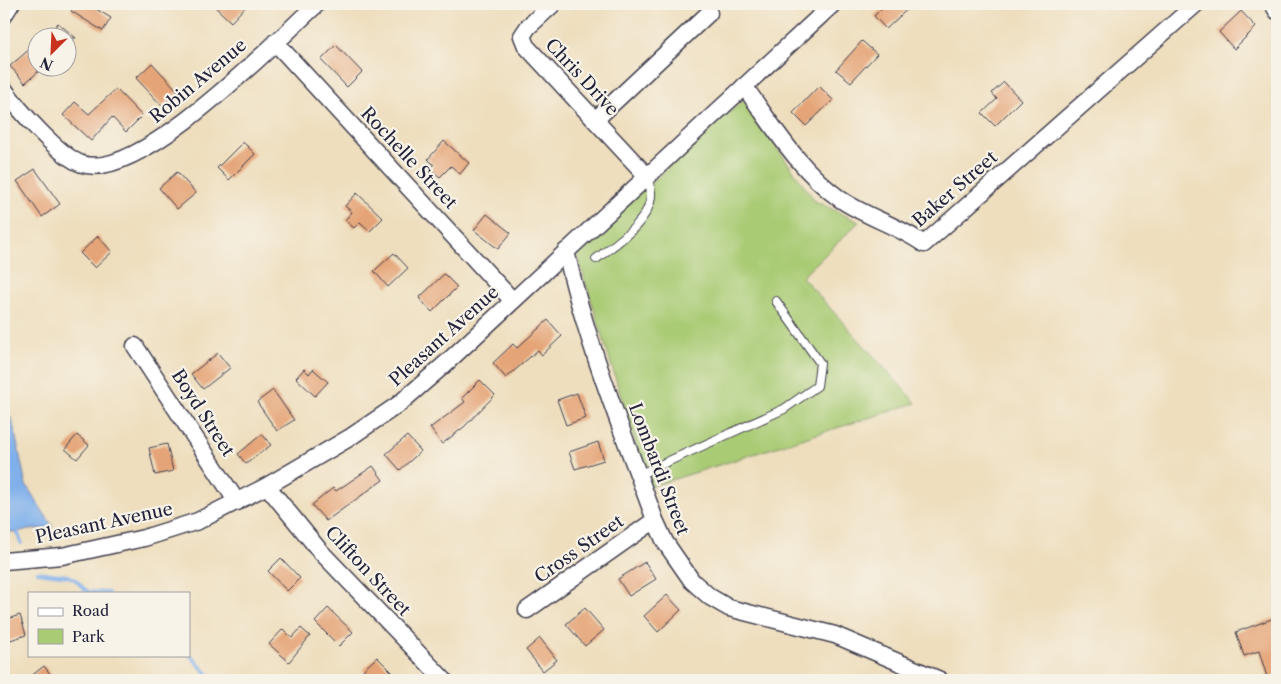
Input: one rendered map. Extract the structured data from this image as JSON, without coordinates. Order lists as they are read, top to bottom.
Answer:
{
  "streets": {
    "street": [
      "Chris Drive",
      "Robin Avenue",
      "Rochelle Street",
      "Baker Street",
      "Pleasant Avenue",
      "Boyd Street",
      "Lombardi Street",
      "Cross Street",
      "Clifton Street"
    ]
  },
  "crossings": [
    ["Chris Drive", "Pleasant Avenue"],
    ["Robin Avenue", "Rochelle Street"],
    ["Rochelle Street", "Pleasant Avenue"],
    ["Baker Street", "Pleasant Avenue"],
    ["Pleasant Avenue", "Boyd Street"],
    ["Pleasant Avenue", "Lombardi Street"],
    ["Pleasant Avenue", "Clifton Street"],
    ["Lombardi Street", "Cross Street"]
  ],
  "legend": ["Road", "Park"],
  "north": "bottom left"
}
